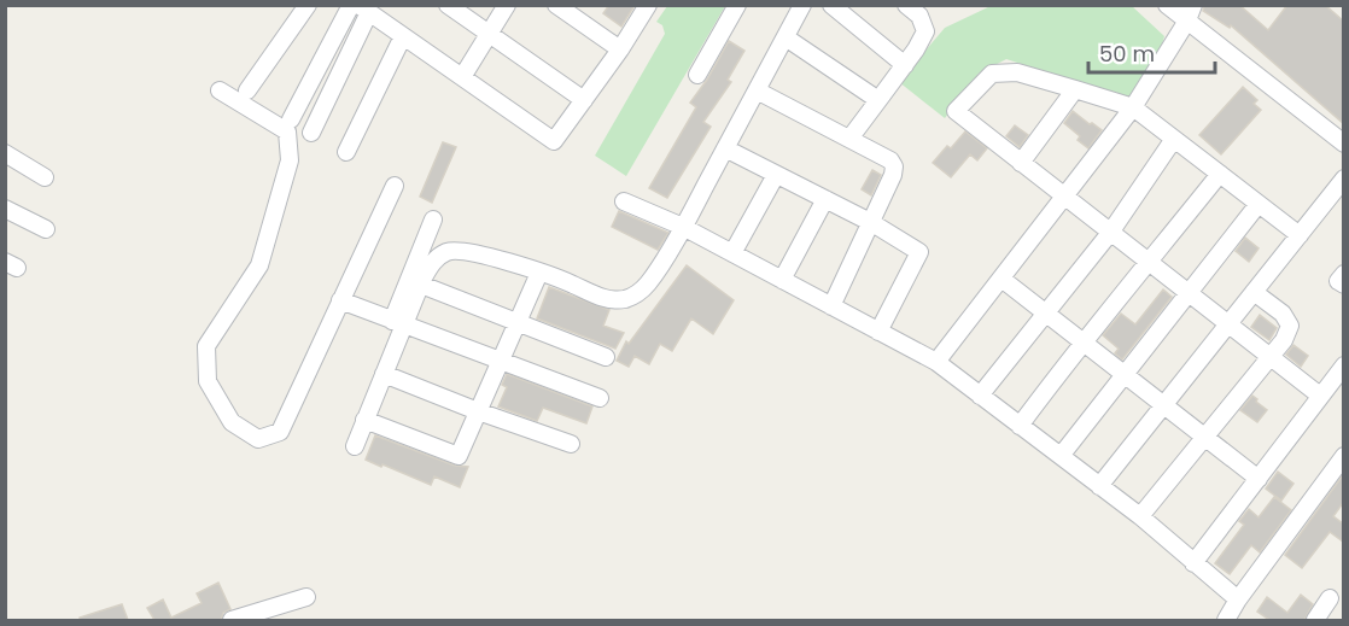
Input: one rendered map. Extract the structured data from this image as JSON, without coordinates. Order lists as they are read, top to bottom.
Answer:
{
  "scale_bar": "50 m"
}
